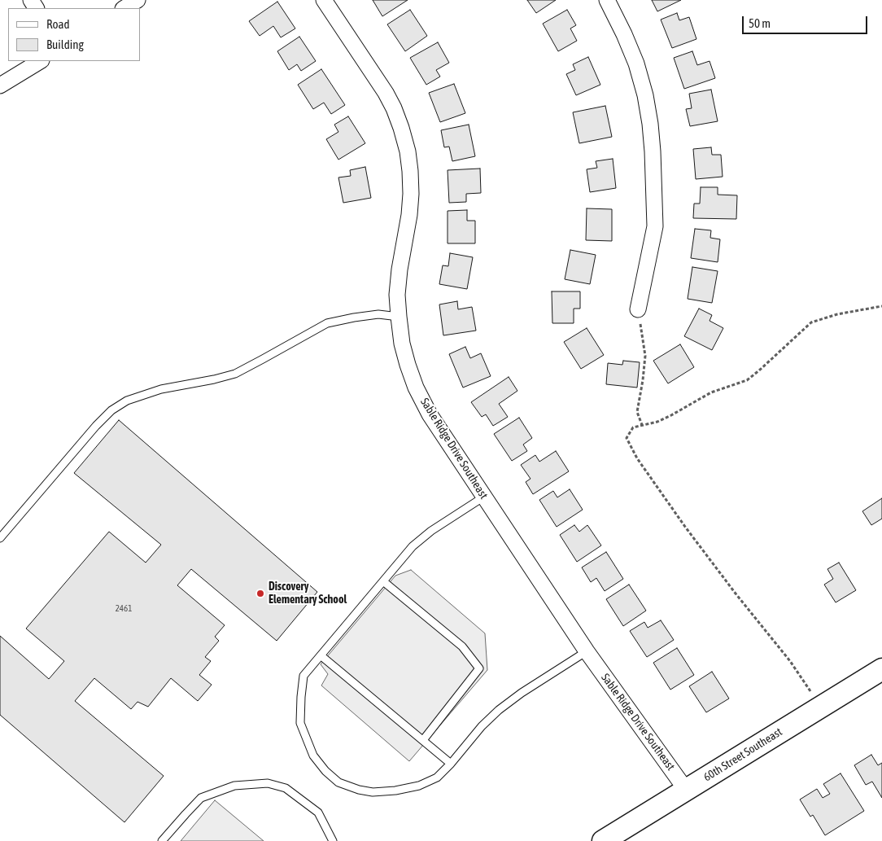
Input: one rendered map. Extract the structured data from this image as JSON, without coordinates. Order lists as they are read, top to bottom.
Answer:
{
  "streets": {
    "main road": ["60th Street Southeast"],
    "street": ["Sable Ridge Drive Southeast"]
  },
  "crossings": [
    ["Sable Ridge Drive Southeast", "60th Street Southeast"]
  ],
  "places": ["Discovery Elementary School"],
  "house_numbers": ["2461"],
  "legend": ["Road", "Building"],
  "scale_bar": "50 m"
}
